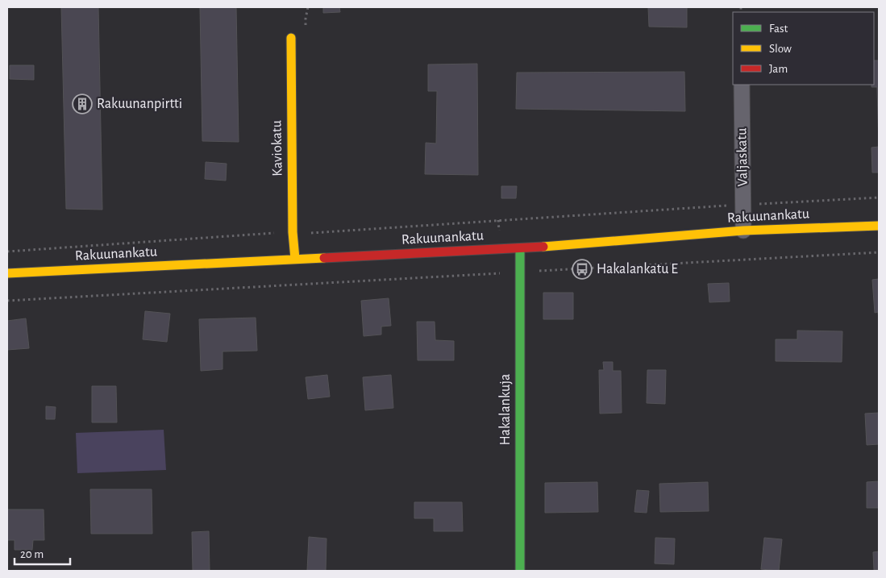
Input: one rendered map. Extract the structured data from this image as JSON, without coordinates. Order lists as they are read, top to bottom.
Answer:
{
  "streets": {
    "street": [
      "Kaviokatu",
      "Valjaskatu",
      "Rakuunankatu",
      "Hakalankuja"
    ]
  },
  "crossings": [
    ["Kaviokatu", "Rakuunankatu"],
    ["Valjaskatu", "Rakuunankatu"],
    ["Rakuunankatu", "Hakalankuja"]
  ],
  "places": {
    "building": ["Rakuunanpirtti"],
    "bus stop": ["Hakalankatu E"]
  },
  "legend": ["Fast", "Slow", "Jam"],
  "scale_bar": "20 m"
}
